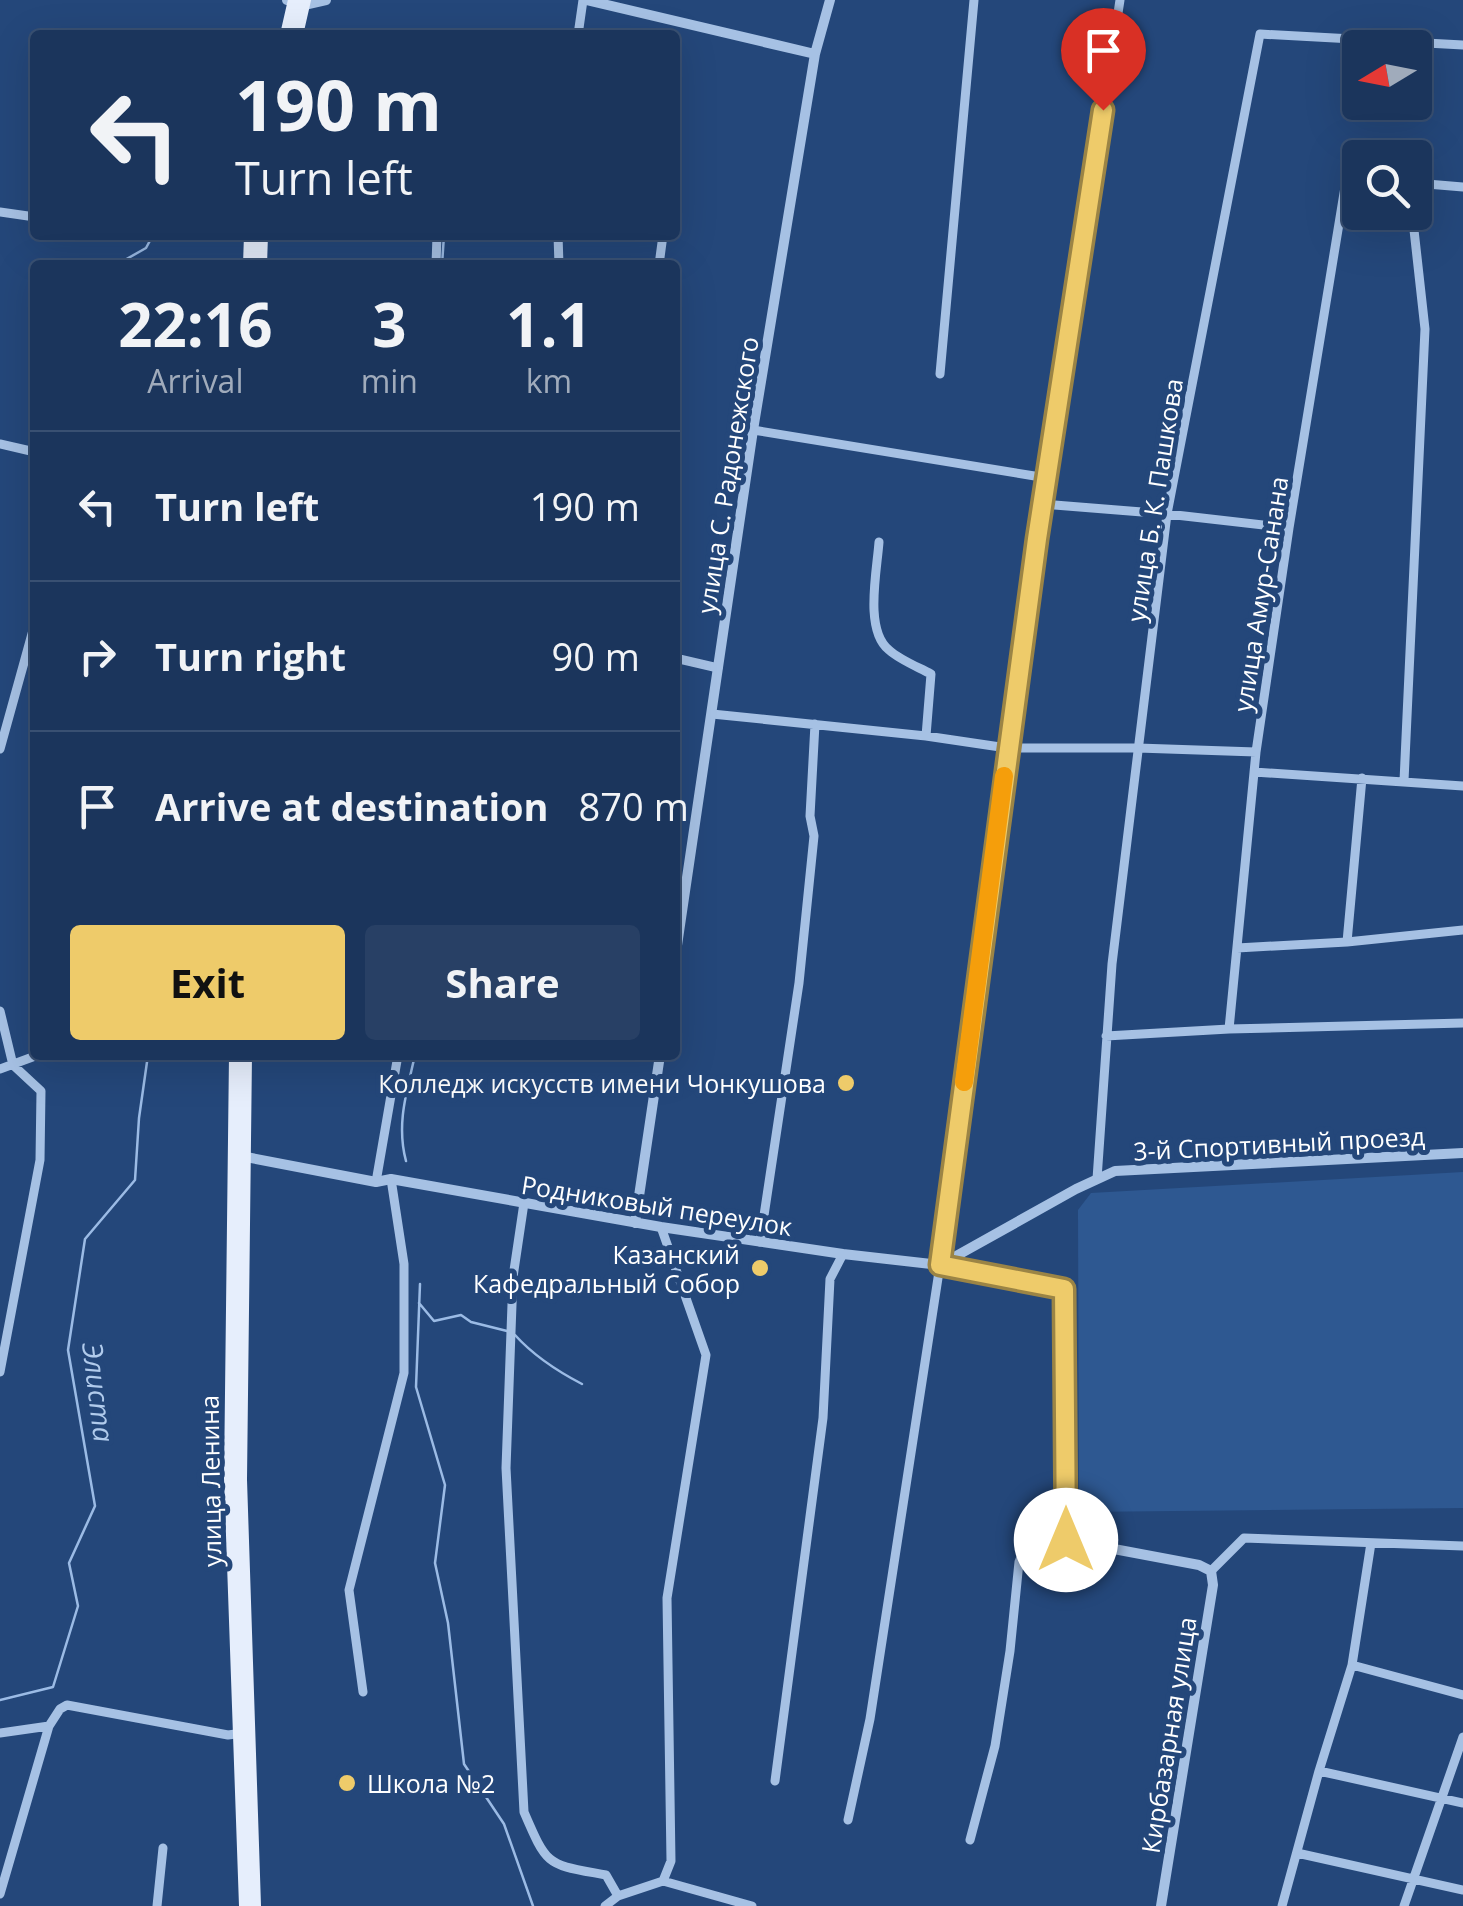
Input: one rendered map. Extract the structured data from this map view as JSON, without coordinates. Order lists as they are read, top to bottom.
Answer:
{
  "streets": {
    "main road": ["улица Ленина"],
    "street": [
      "улица С. Радонежского",
      "улица Б. К. Пашкова",
      "улица Амур-Санана",
      "3-й Спортивный проезд",
      "Родниковый переулок",
      "Кирбазарная улица"
    ]
  },
  "crossings": [
    ["улица Б. К. Пашкова", "3-й Спортивный проезд"],
    ["3-й Спортивный проезд", "Родниковый переулок"],
    ["Родниковый переулок", "улица Ленина"]
  ],
  "water": ["Элиста"],
  "places": ["Колледж искусств имени Чонкушова", "Казанский Кафедральный Собор", "Школа №2"],
  "north": "left",
  "page": {
    "turn": ["190 m", "Turn left"],
    "eta": [
      "22:16",
      "Arrival",
      "3",
      "min",
      "1.1",
      "km"
    ],
    "list": [
      {
        "name": "Turn left",
        "value": "190 m"
      },
      {
        "name": "Turn right",
        "value": "90 m"
      },
      {
        "name": "Arrive at destination",
        "value": "870 m"
      }
    ],
    "buttons": ["Exit", "Share"]
  }
}
